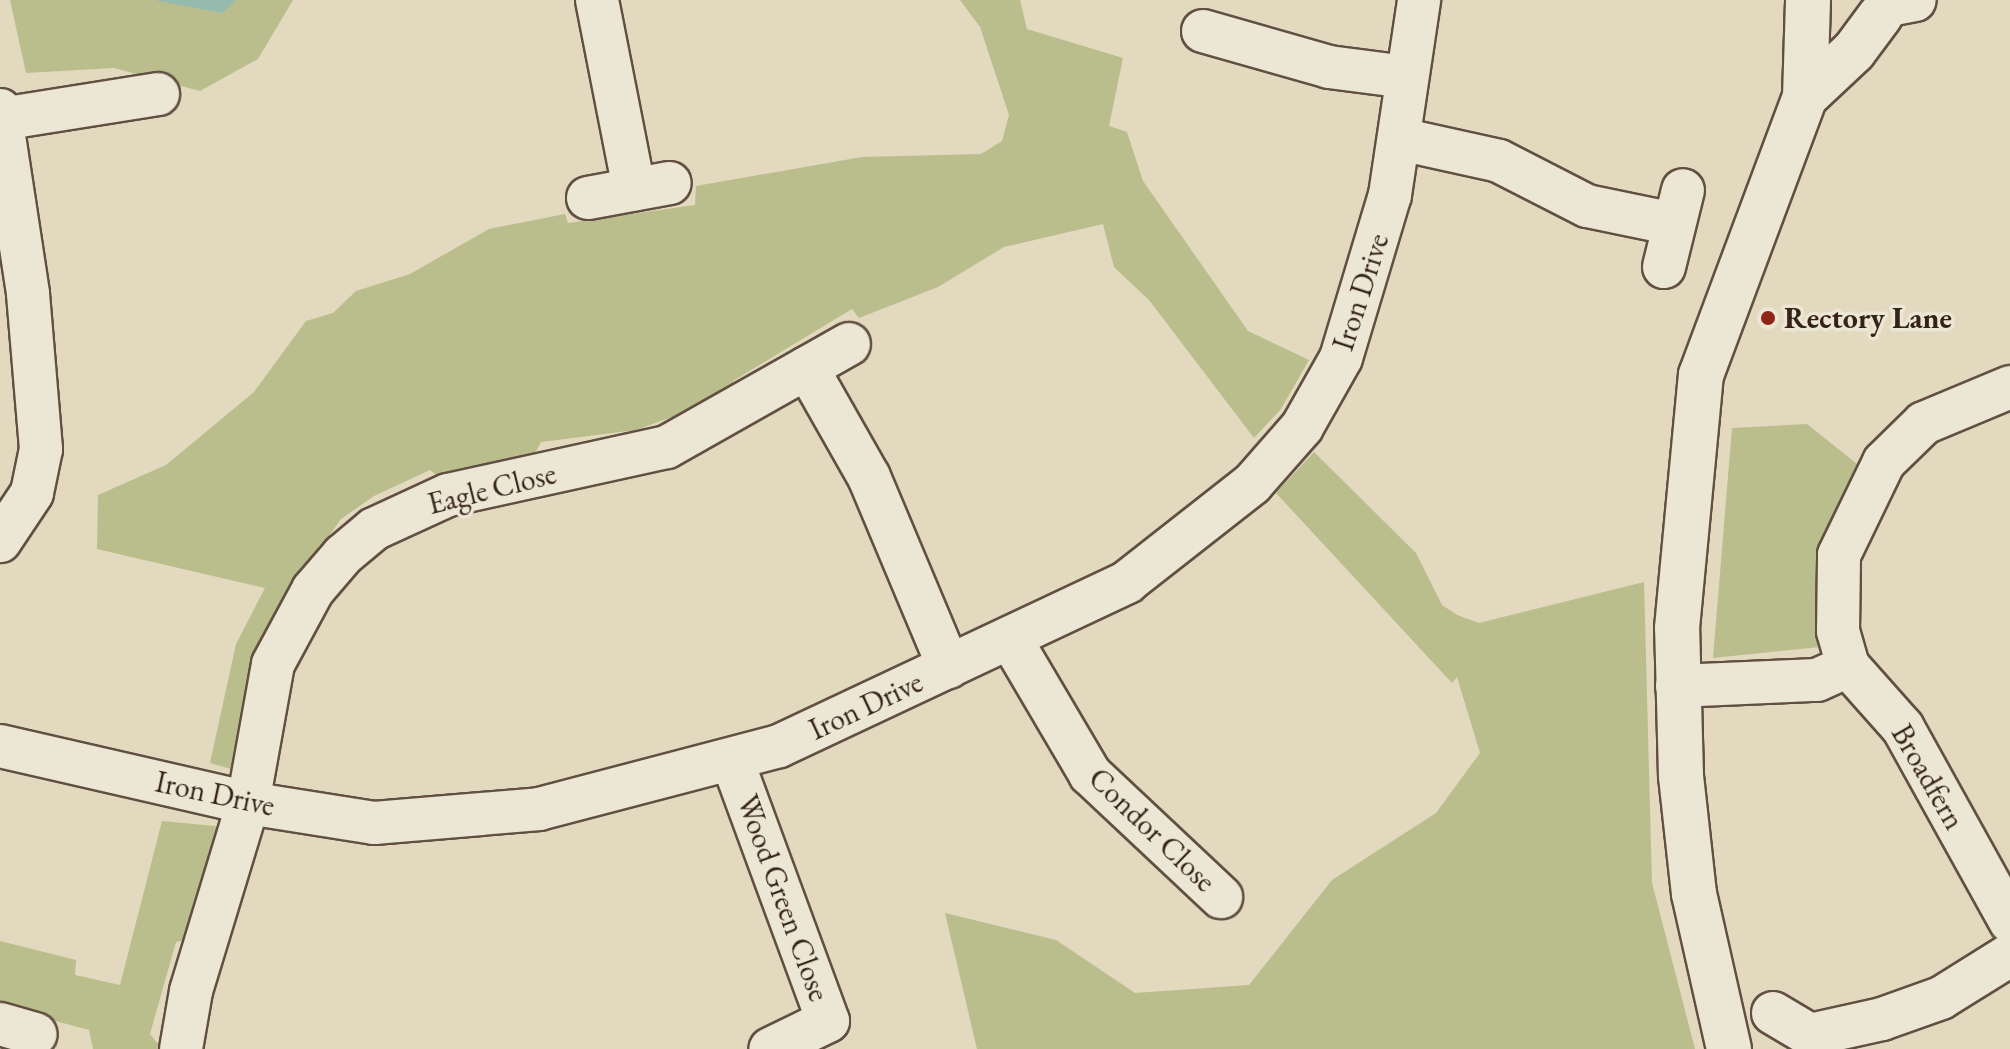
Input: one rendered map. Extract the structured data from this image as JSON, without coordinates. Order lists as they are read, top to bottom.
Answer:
{
  "streets": {
    "street": [
      "Iron Drive",
      "Eagle Close",
      "Broadfern",
      "Condor Close",
      "Wood Green Close"
    ]
  },
  "crossings": [
    ["Iron Drive", "Eagle Close"],
    ["Iron Drive", "Condor Close"],
    ["Iron Drive", "Wood Green Close"]
  ],
  "places": ["Rectory Lane"]
}
